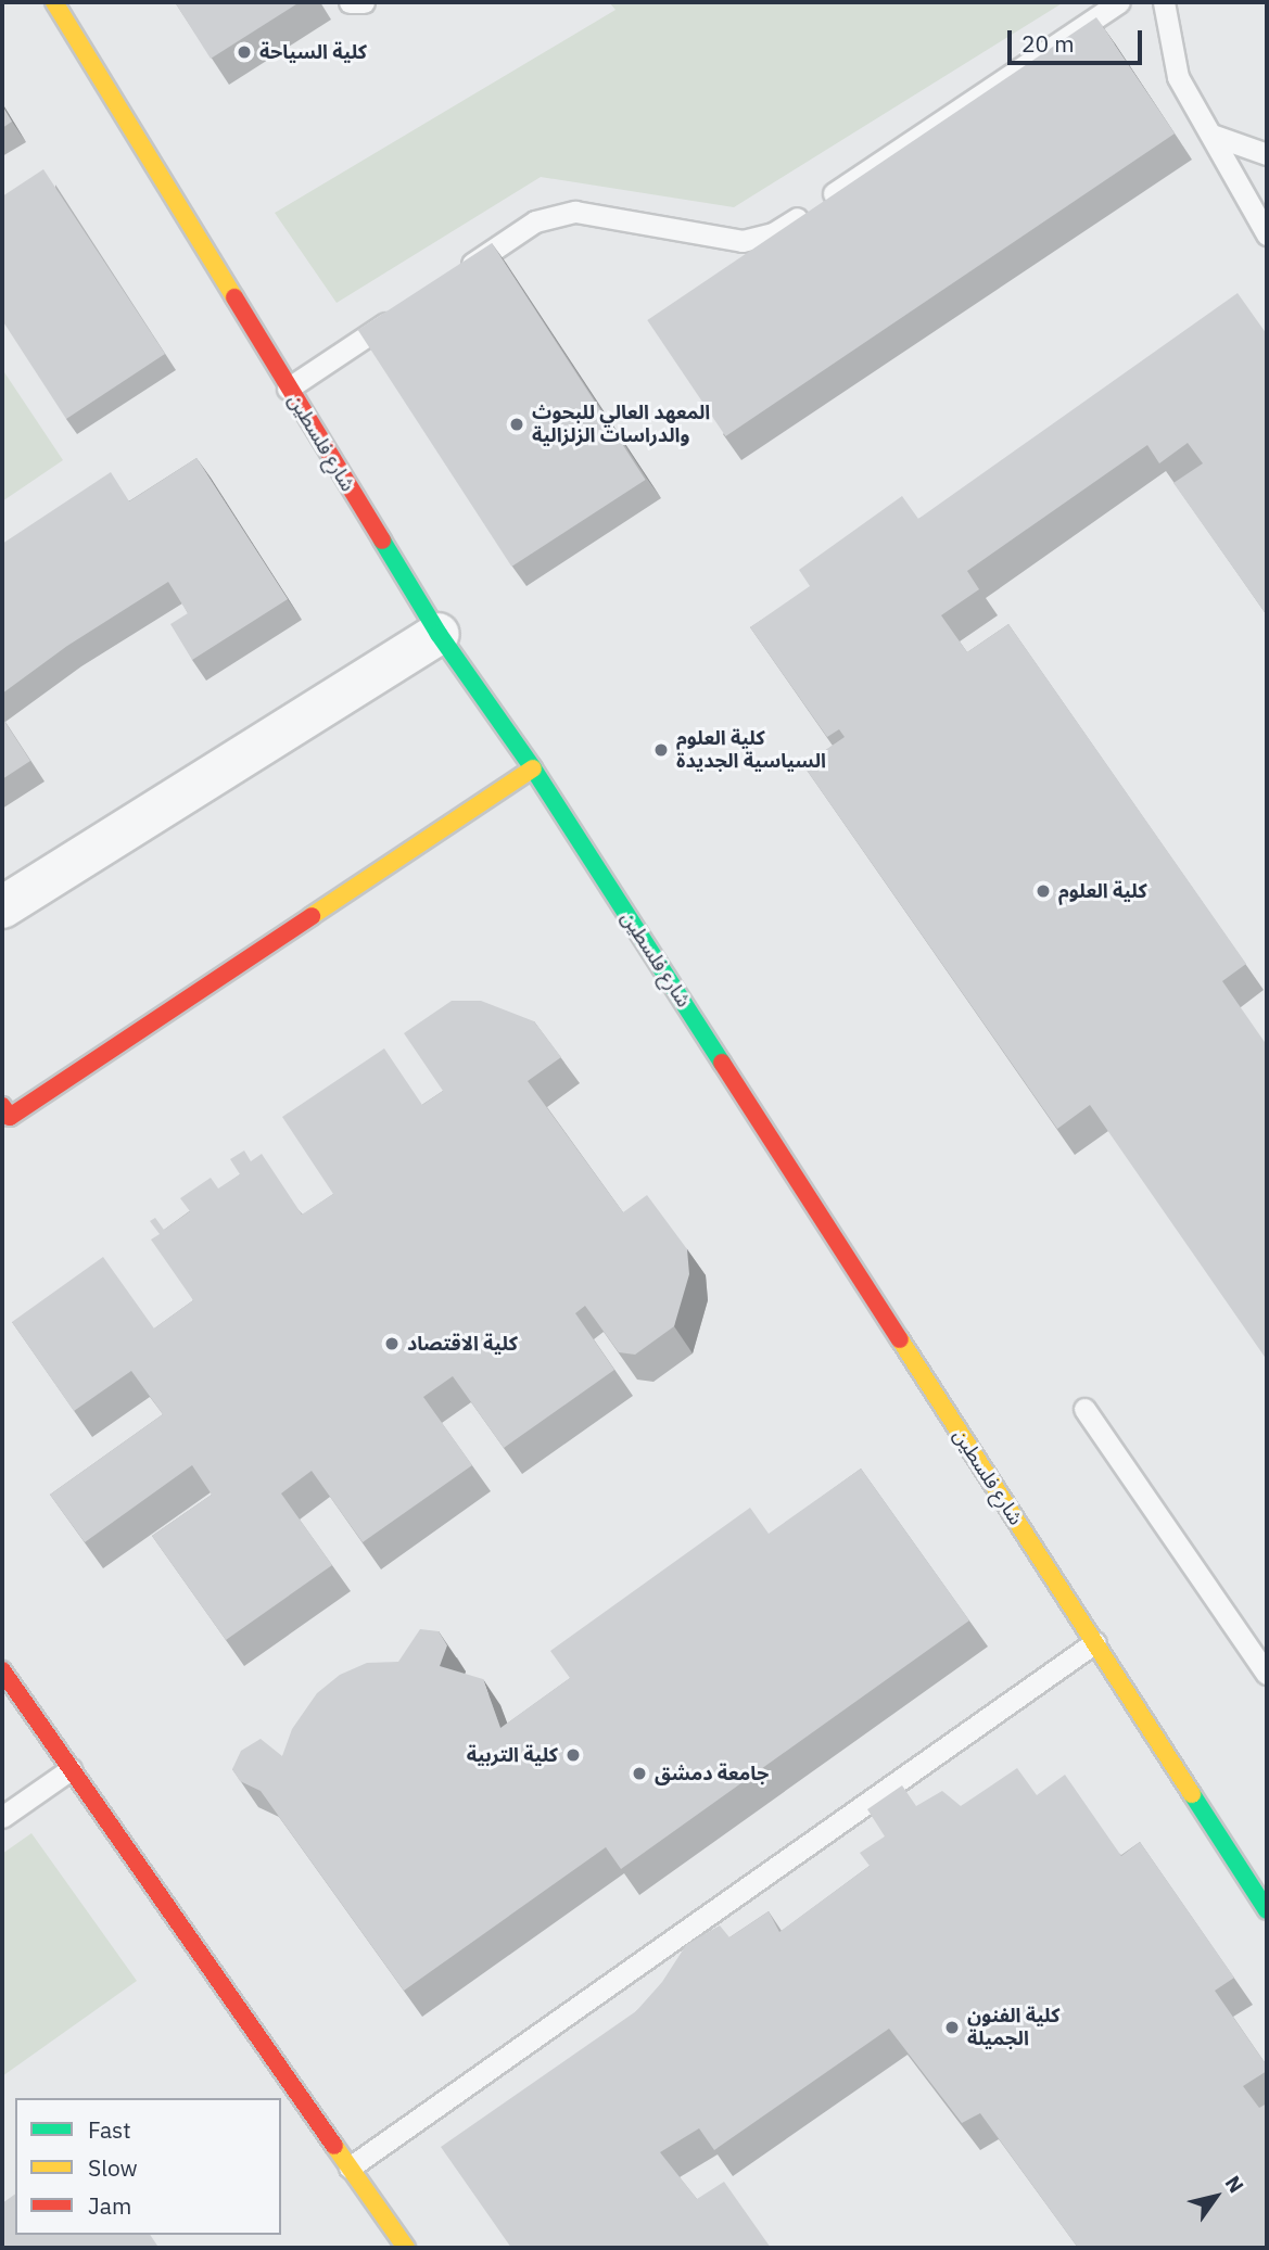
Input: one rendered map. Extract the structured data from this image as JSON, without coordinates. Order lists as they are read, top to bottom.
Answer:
{
  "streets": {
    "street": ["شارع فلسطين"]
  },
  "places": [
    "كلية السياحة",
    "المعهد العالي للبحوث والدراسات الزلزالية",
    "كلية العلوم السياسية الجديدة",
    "كلية العلوم",
    "كلية الاقتصاد",
    "كلية التربية",
    "جامعة دمشق",
    "كلية الفنون الجميلة"
  ],
  "legend": ["Fast", "Slow", "Jam"],
  "scale_bar": "20 m",
  "north": "top right"
}
